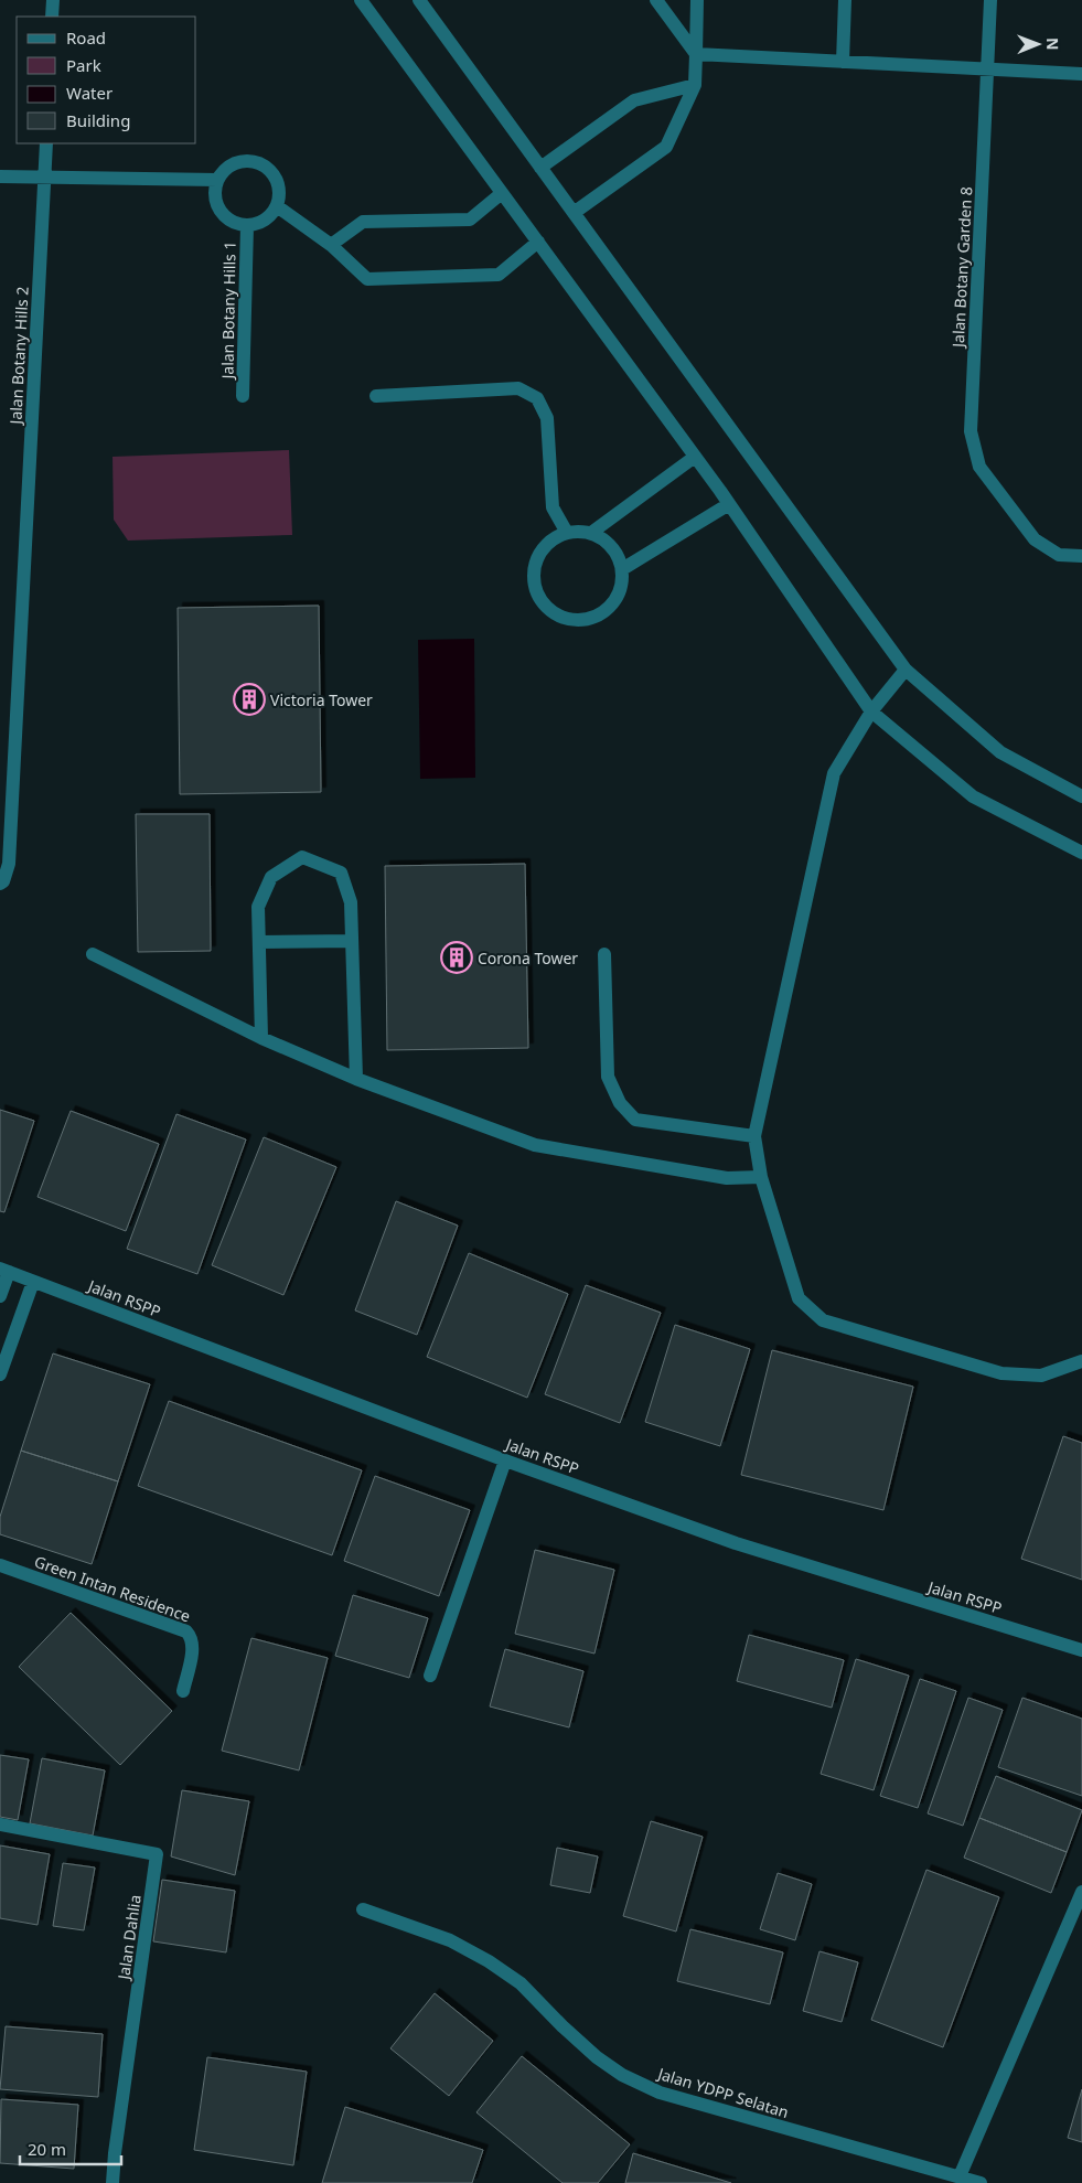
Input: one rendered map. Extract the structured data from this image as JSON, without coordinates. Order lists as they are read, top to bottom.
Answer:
{
  "streets": {
    "street": [
      "Jalan Botany Garden 8",
      "Jalan Botany Hills 1",
      "Jalan Botany Hills 2",
      "Jalan RSPP",
      "Green Intan Residence",
      "Jalan Dahlia",
      "Jalan YDPP Selatan"
    ]
  },
  "places": {
    "building": ["Victoria Tower", "Corona Tower"]
  },
  "legend": [
    "Road",
    "Park",
    "Water",
    "Building"
  ],
  "scale_bar": "20 m",
  "north": "right"
}
